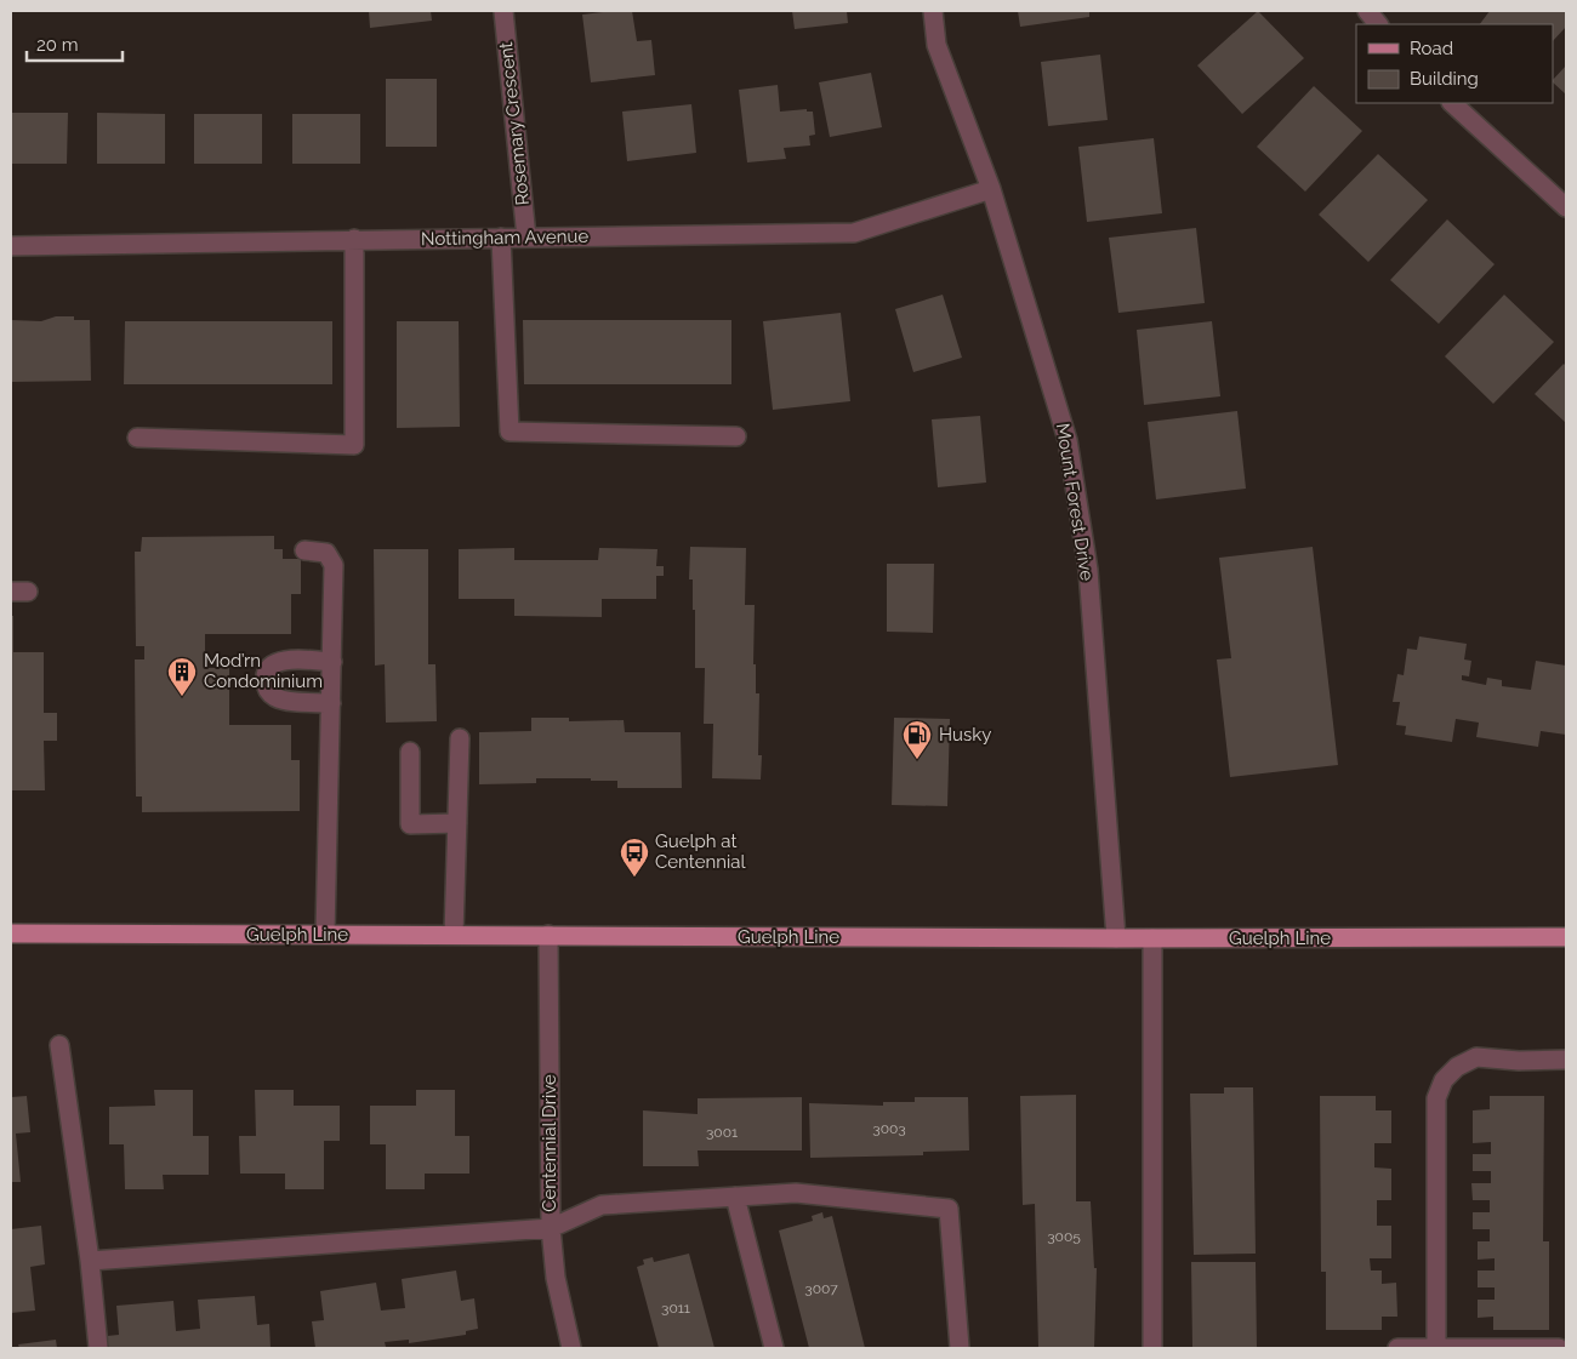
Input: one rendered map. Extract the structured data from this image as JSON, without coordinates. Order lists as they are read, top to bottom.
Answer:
{
  "streets": {
    "main road": ["Guelph Line"],
    "street": [
      "Rosemary Crescent",
      "Nottingham Avenue",
      "Mount Forest Drive",
      "Centennial Drive"
    ]
  },
  "crossings": [
    ["Rosemary Crescent", "Nottingham Avenue"],
    ["Nottingham Avenue", "Mount Forest Drive"],
    ["Mount Forest Drive", "Guelph Line"],
    ["Guelph Line", "Centennial Drive"]
  ],
  "places": {
    "building": ["Mod’rn Condominium"],
    "fuel station": ["Husky"],
    "bus stop": ["Guelph at Centennial"]
  },
  "house_numbers": [
    "3003",
    "3001",
    "3005",
    "3007",
    "3011"
  ],
  "legend": ["Road", "Building"],
  "scale_bar": "20 m"
}
